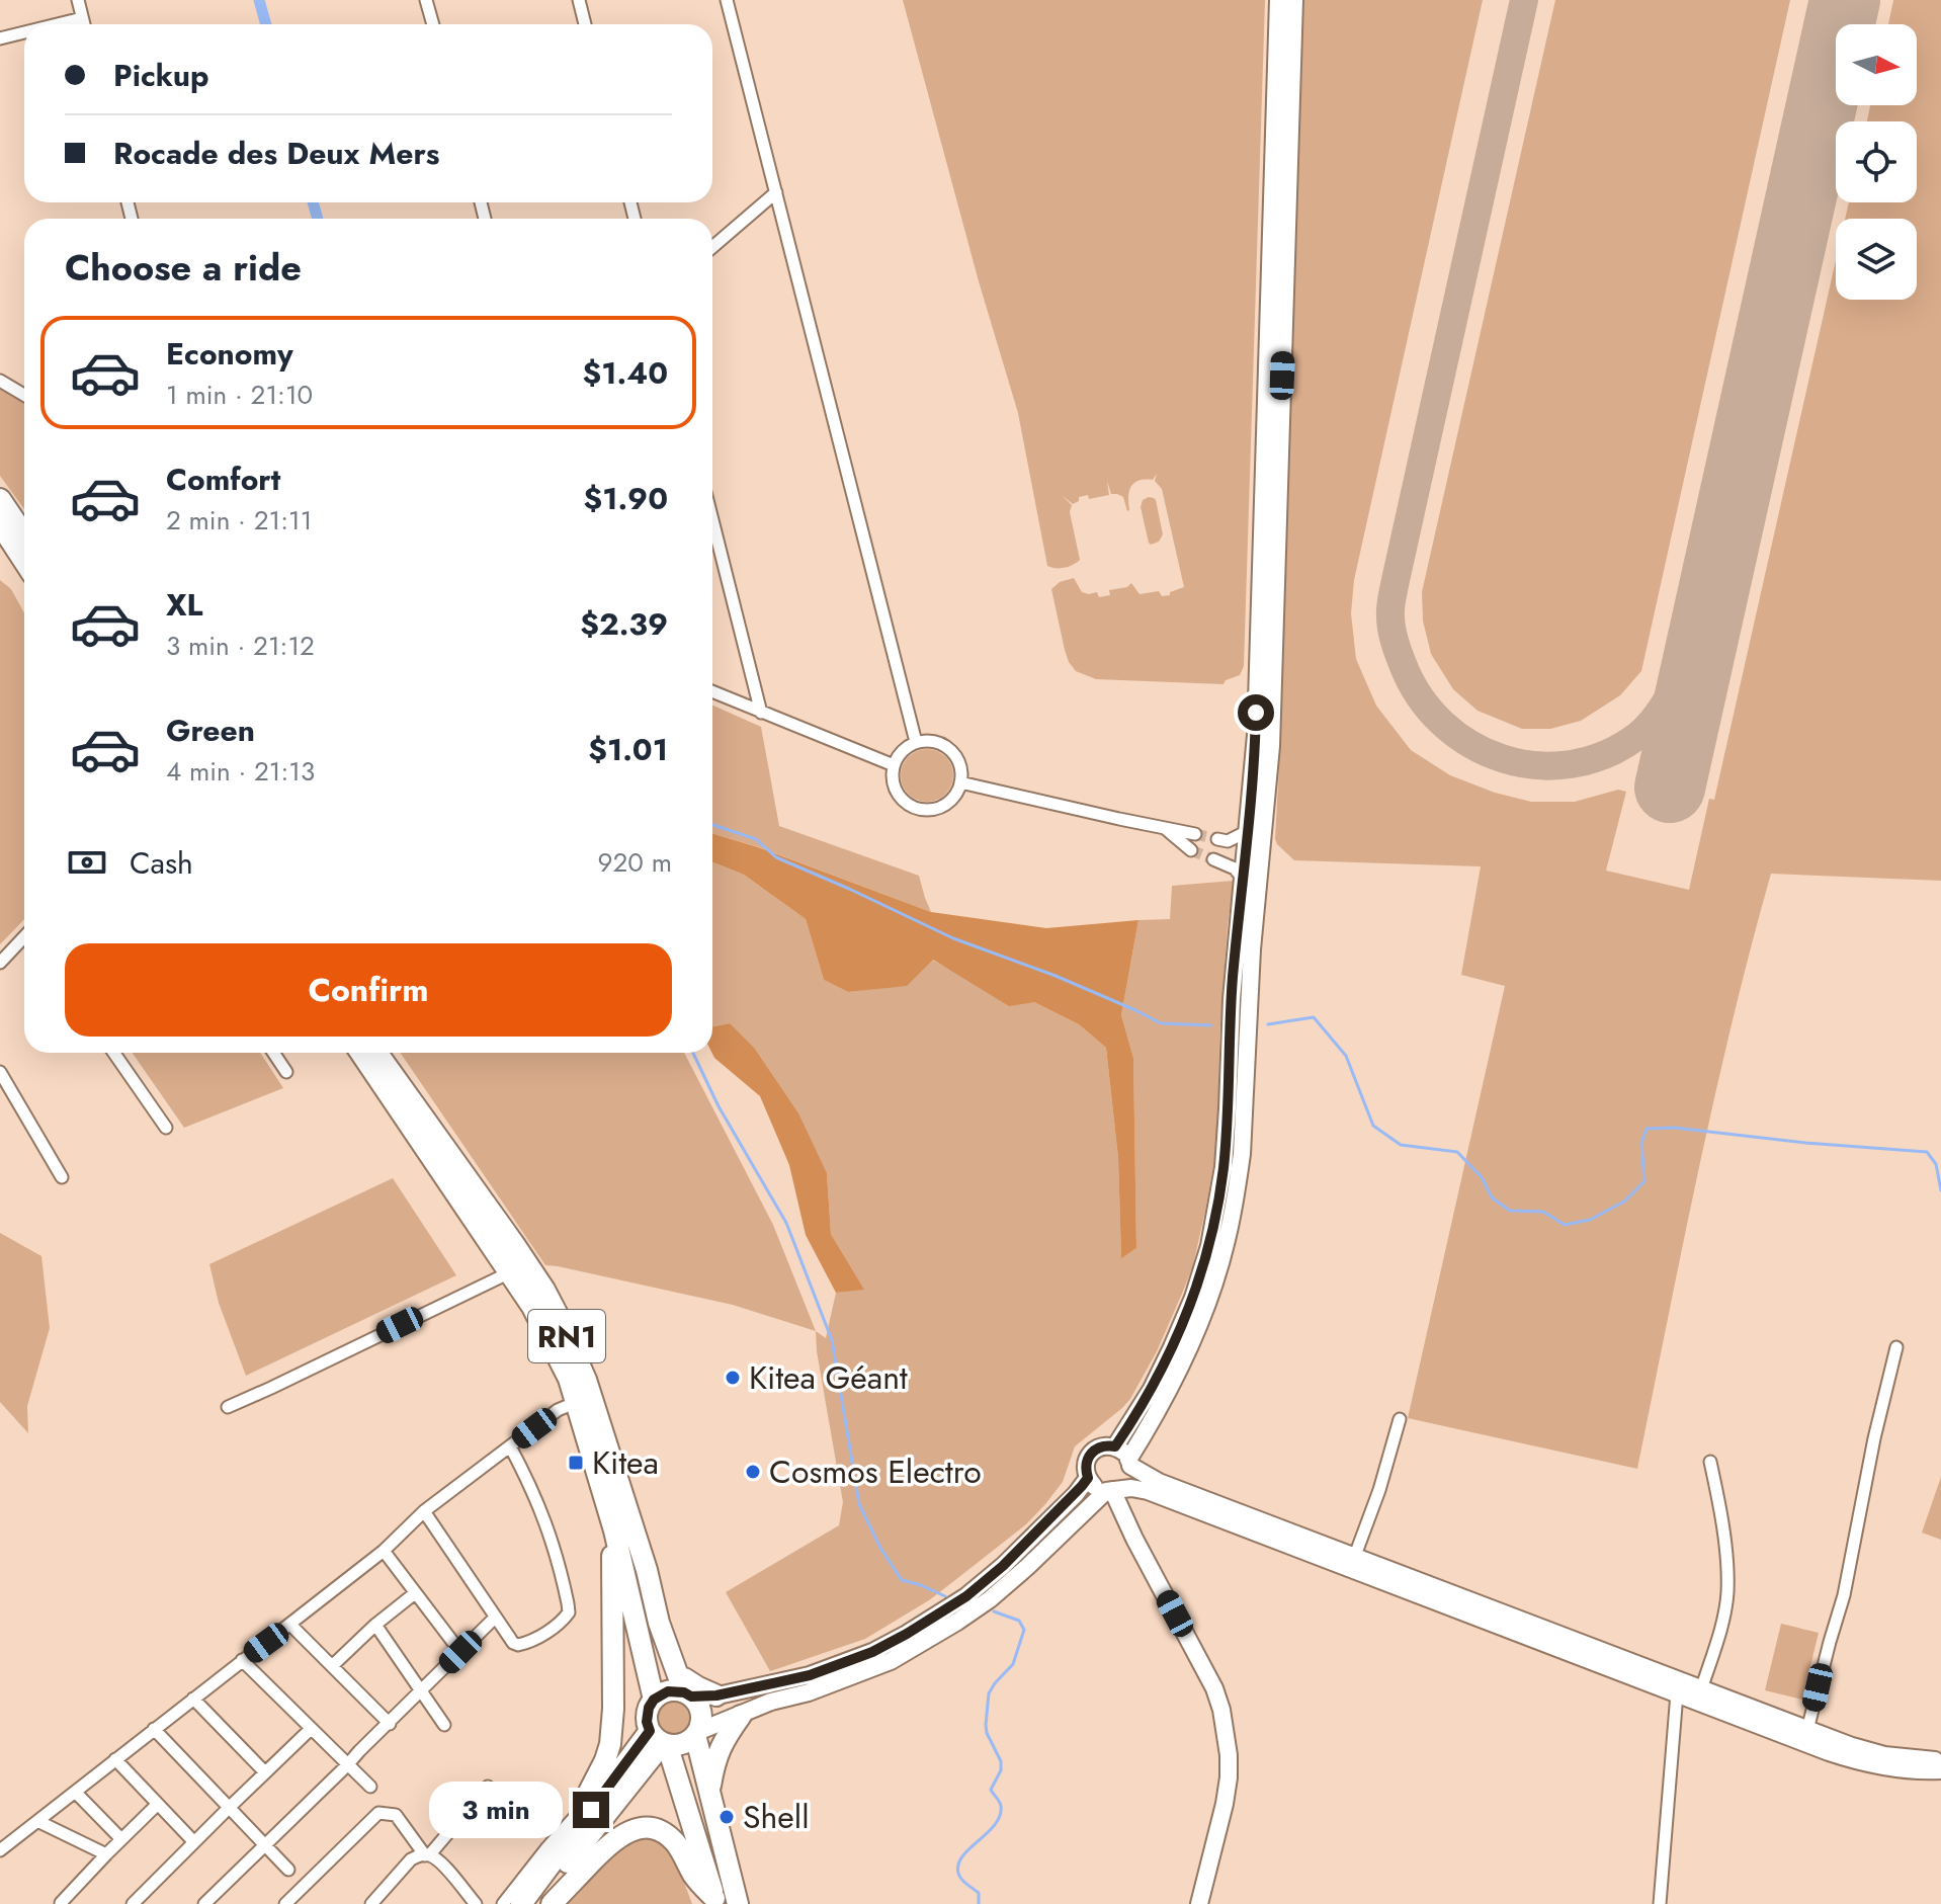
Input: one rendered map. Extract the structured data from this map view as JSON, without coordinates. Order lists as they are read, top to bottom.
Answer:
{
  "streets": {
    "highway": ["RN1"]
  },
  "places": {
    "other": ["Kitea Géant", "Cosmos Electro", "Shell"],
    "transit": ["Kitea"]
  },
  "north": "right",
  "page": {
    "banner": ["Pickup", "Rocade des Deux Mers"],
    "heading": "Choose a ride",
    "list": [
      {
        "name": "Economy",
        "note": "1 min · 21:10",
        "value": "$1.40"
      },
      {
        "name": "Comfort",
        "note": "2 min · 21:11",
        "value": "$1.90"
      },
      {
        "name": "XL",
        "note": "3 min · 21:12",
        "value": "$2.39"
      },
      {
        "name": "Green",
        "note": "4 min · 21:13",
        "value": "$1.01"
      }
    ],
    "pay": ["Cash", "920 m"],
    "buttons": "Confirm",
    "bubble": "3 min"
  }
}
